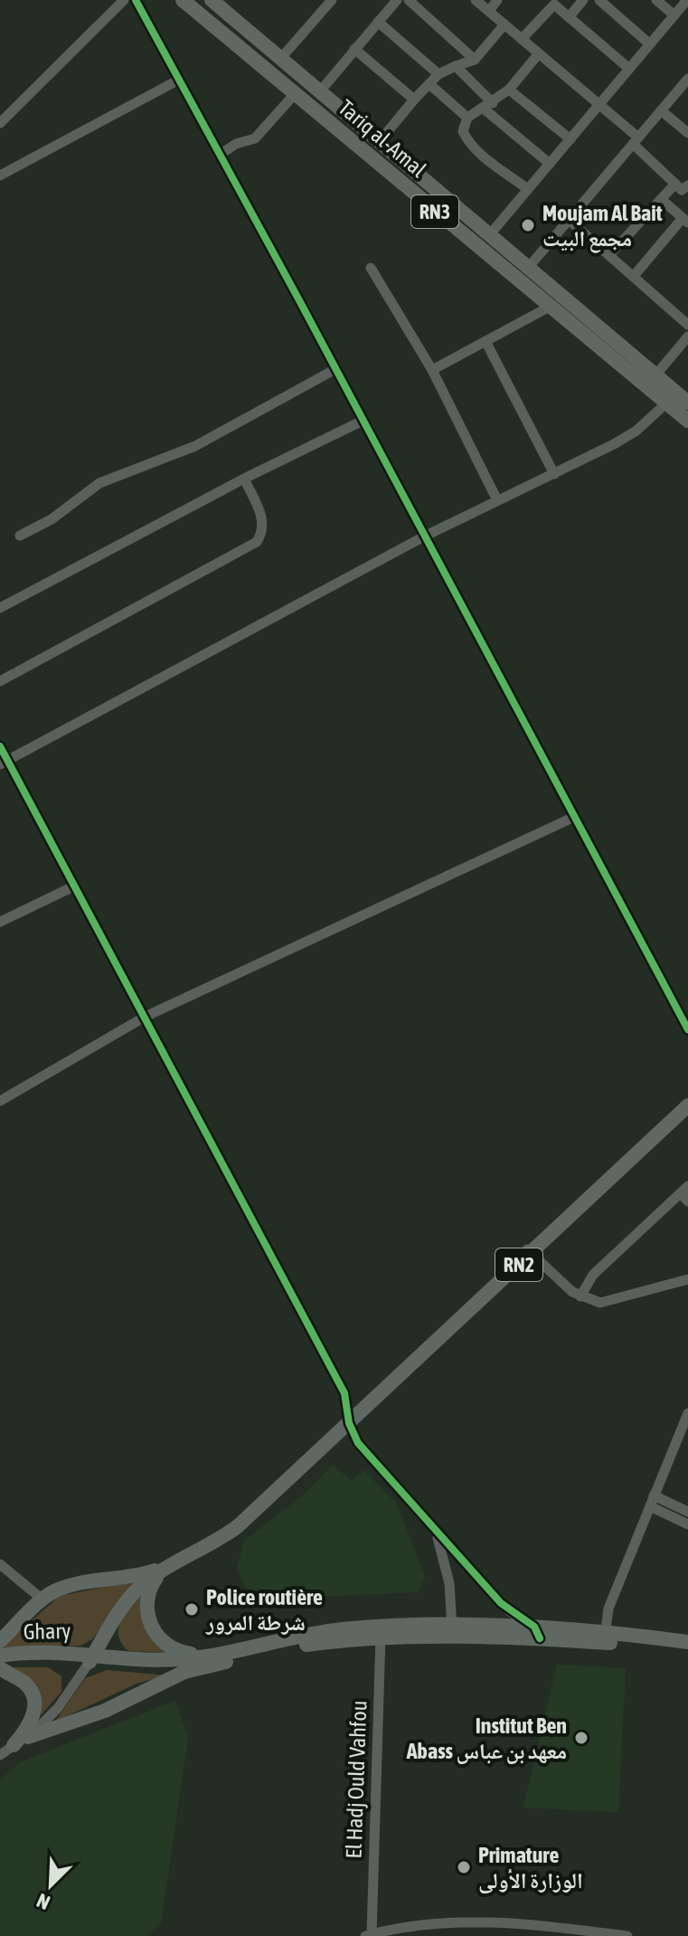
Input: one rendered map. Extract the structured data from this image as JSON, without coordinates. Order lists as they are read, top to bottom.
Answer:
{
  "streets": {
    "highway": [
      "Tariq al-Amal",
      "RN3",
      "RN2",
      "Ghary"
    ],
    "street": ["El Hadj Ould Vahfou"]
  },
  "crossings": [
    ["RN2", "Ghary"]
  ],
  "places": [
    "Moujam Al Bait مجمع البيت",
    "Police routière شرطة المرور",
    "Institut Ben Abass معهد بن عباس",
    "Primature الوزارة الأولى"
  ],
  "north": "bottom left"
}
